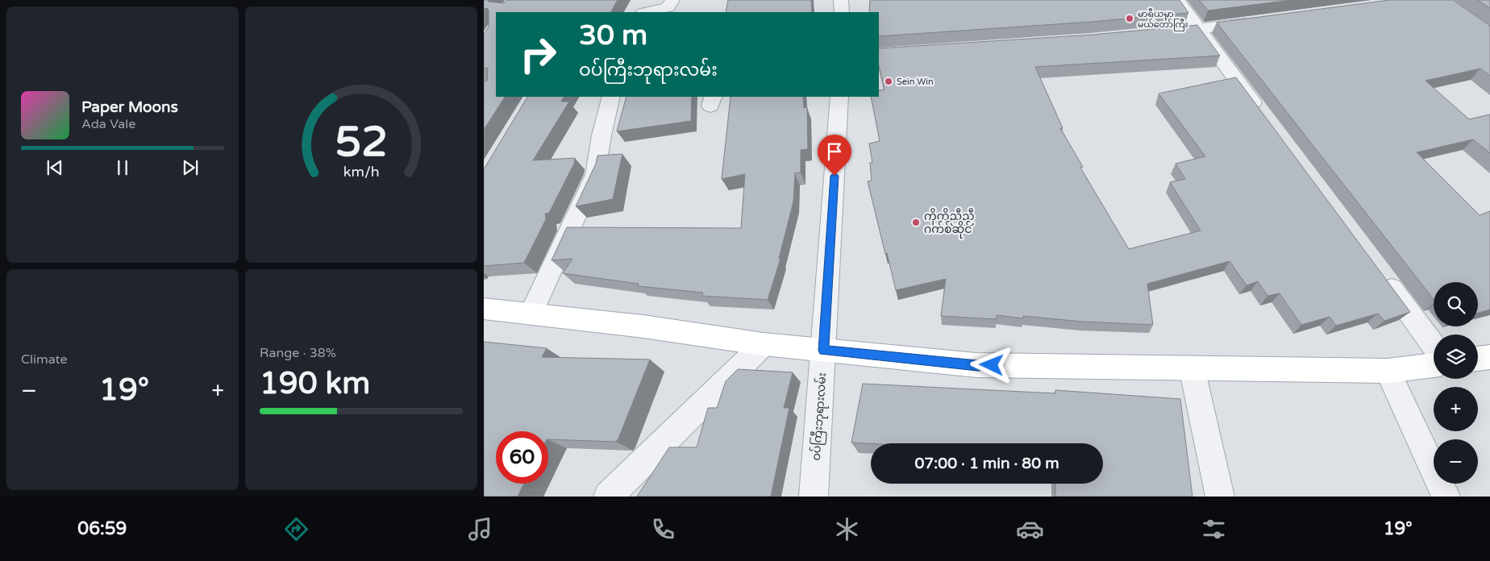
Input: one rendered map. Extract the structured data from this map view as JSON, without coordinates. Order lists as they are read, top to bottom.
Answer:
{
  "streets": {
    "street": ["ဝပ်ကြီးဘုရားလမ်း"]
  },
  "places": ["မာရီယမ္မာ မယ်တော်ကြီး", "Sein Win", "ကိုကိုညီညီ ဂက်စ်ဆိုင်"],
  "page": {
    "turn": ["30 m", "ဝပ်ကြီးဘုရားလမ်း"],
    "song": ["Paper Moons", "Ada Vale"],
    "tile": [
      "Climate",
      ["Range · 38%", "190 km"]
    ],
    "map_buttons": ["+", "−"],
    "heat": ["−", "19°", "+"],
    "limit": "60",
    "trip": "07:00 · 1 min · 80 m",
    "tabs": ["06:59", "19°"],
    "gauge": ["52", "km/h"]
  }
}
